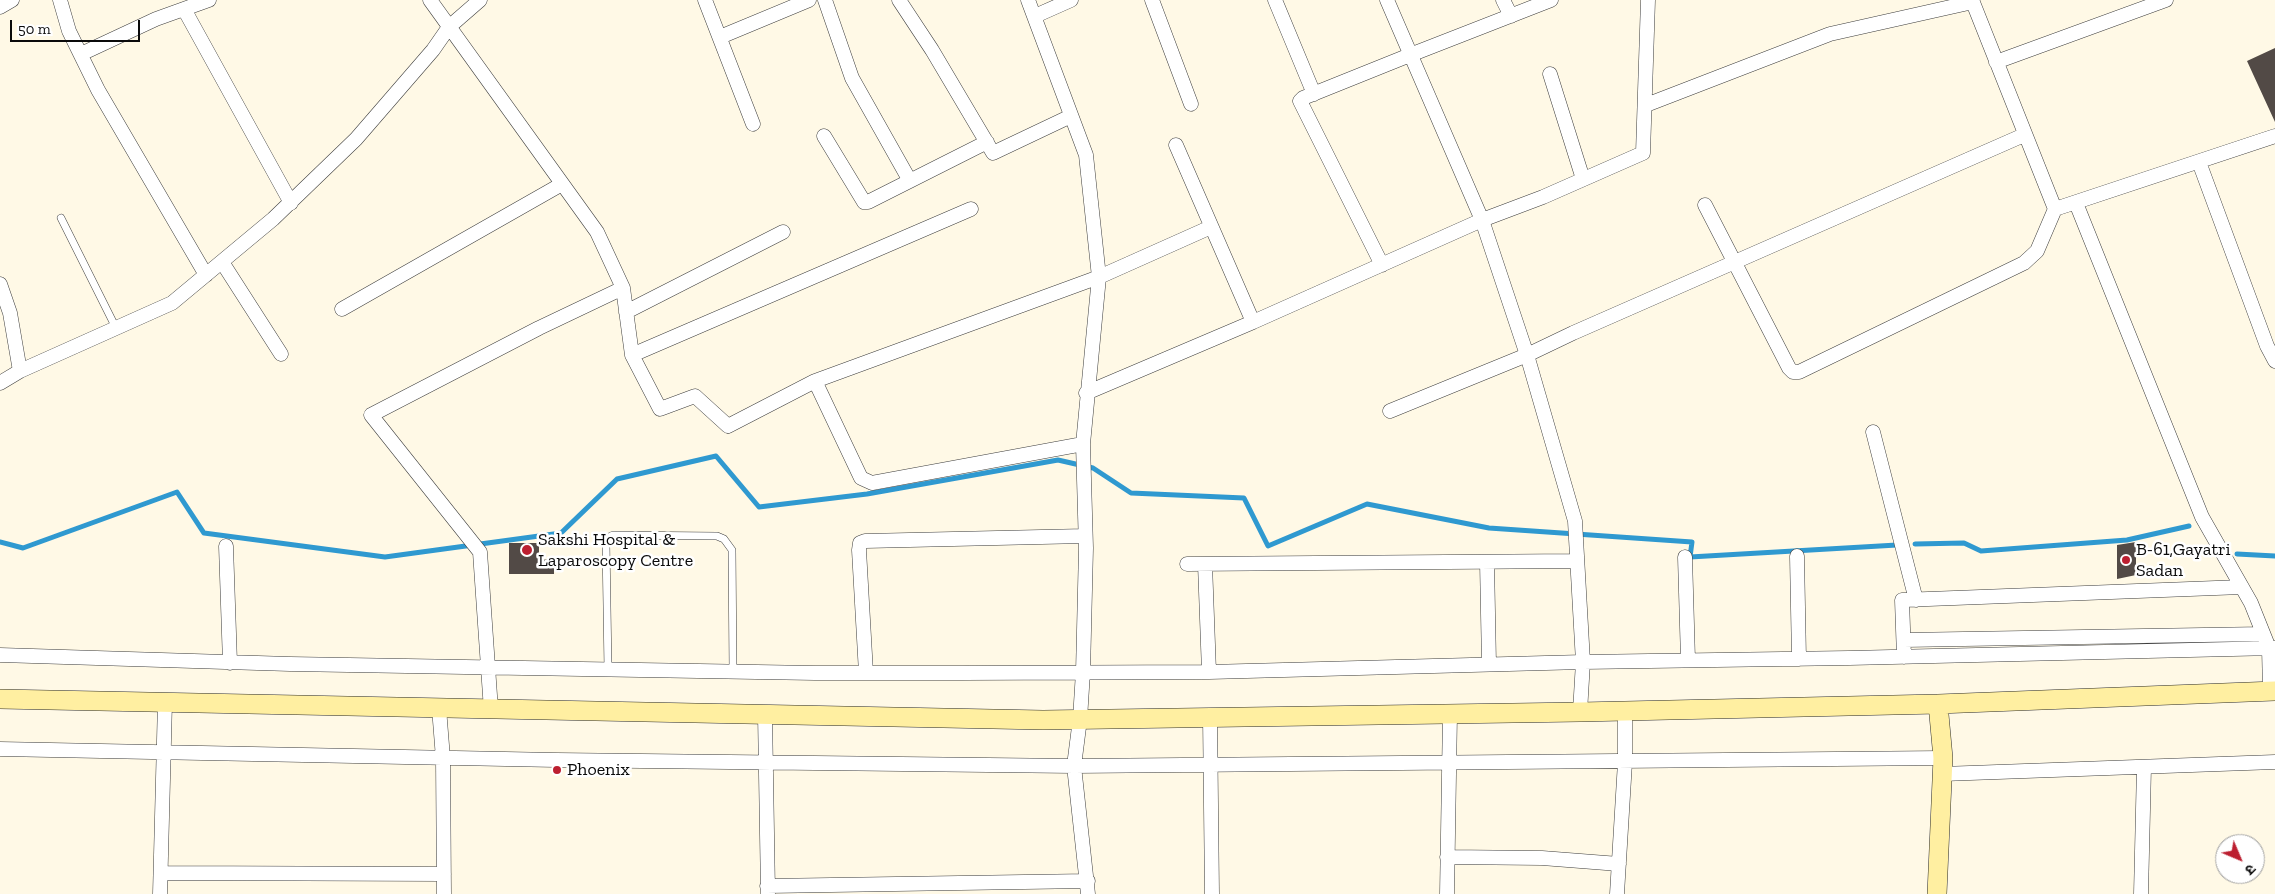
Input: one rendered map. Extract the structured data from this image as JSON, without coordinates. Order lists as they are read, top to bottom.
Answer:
{
  "places": ["Sakshi Hospital & Laparoscopy Centre", "B-61,Gayatri Sadan", "Phoenix"],
  "scale_bar": "50 m",
  "north": "bottom right"
}
